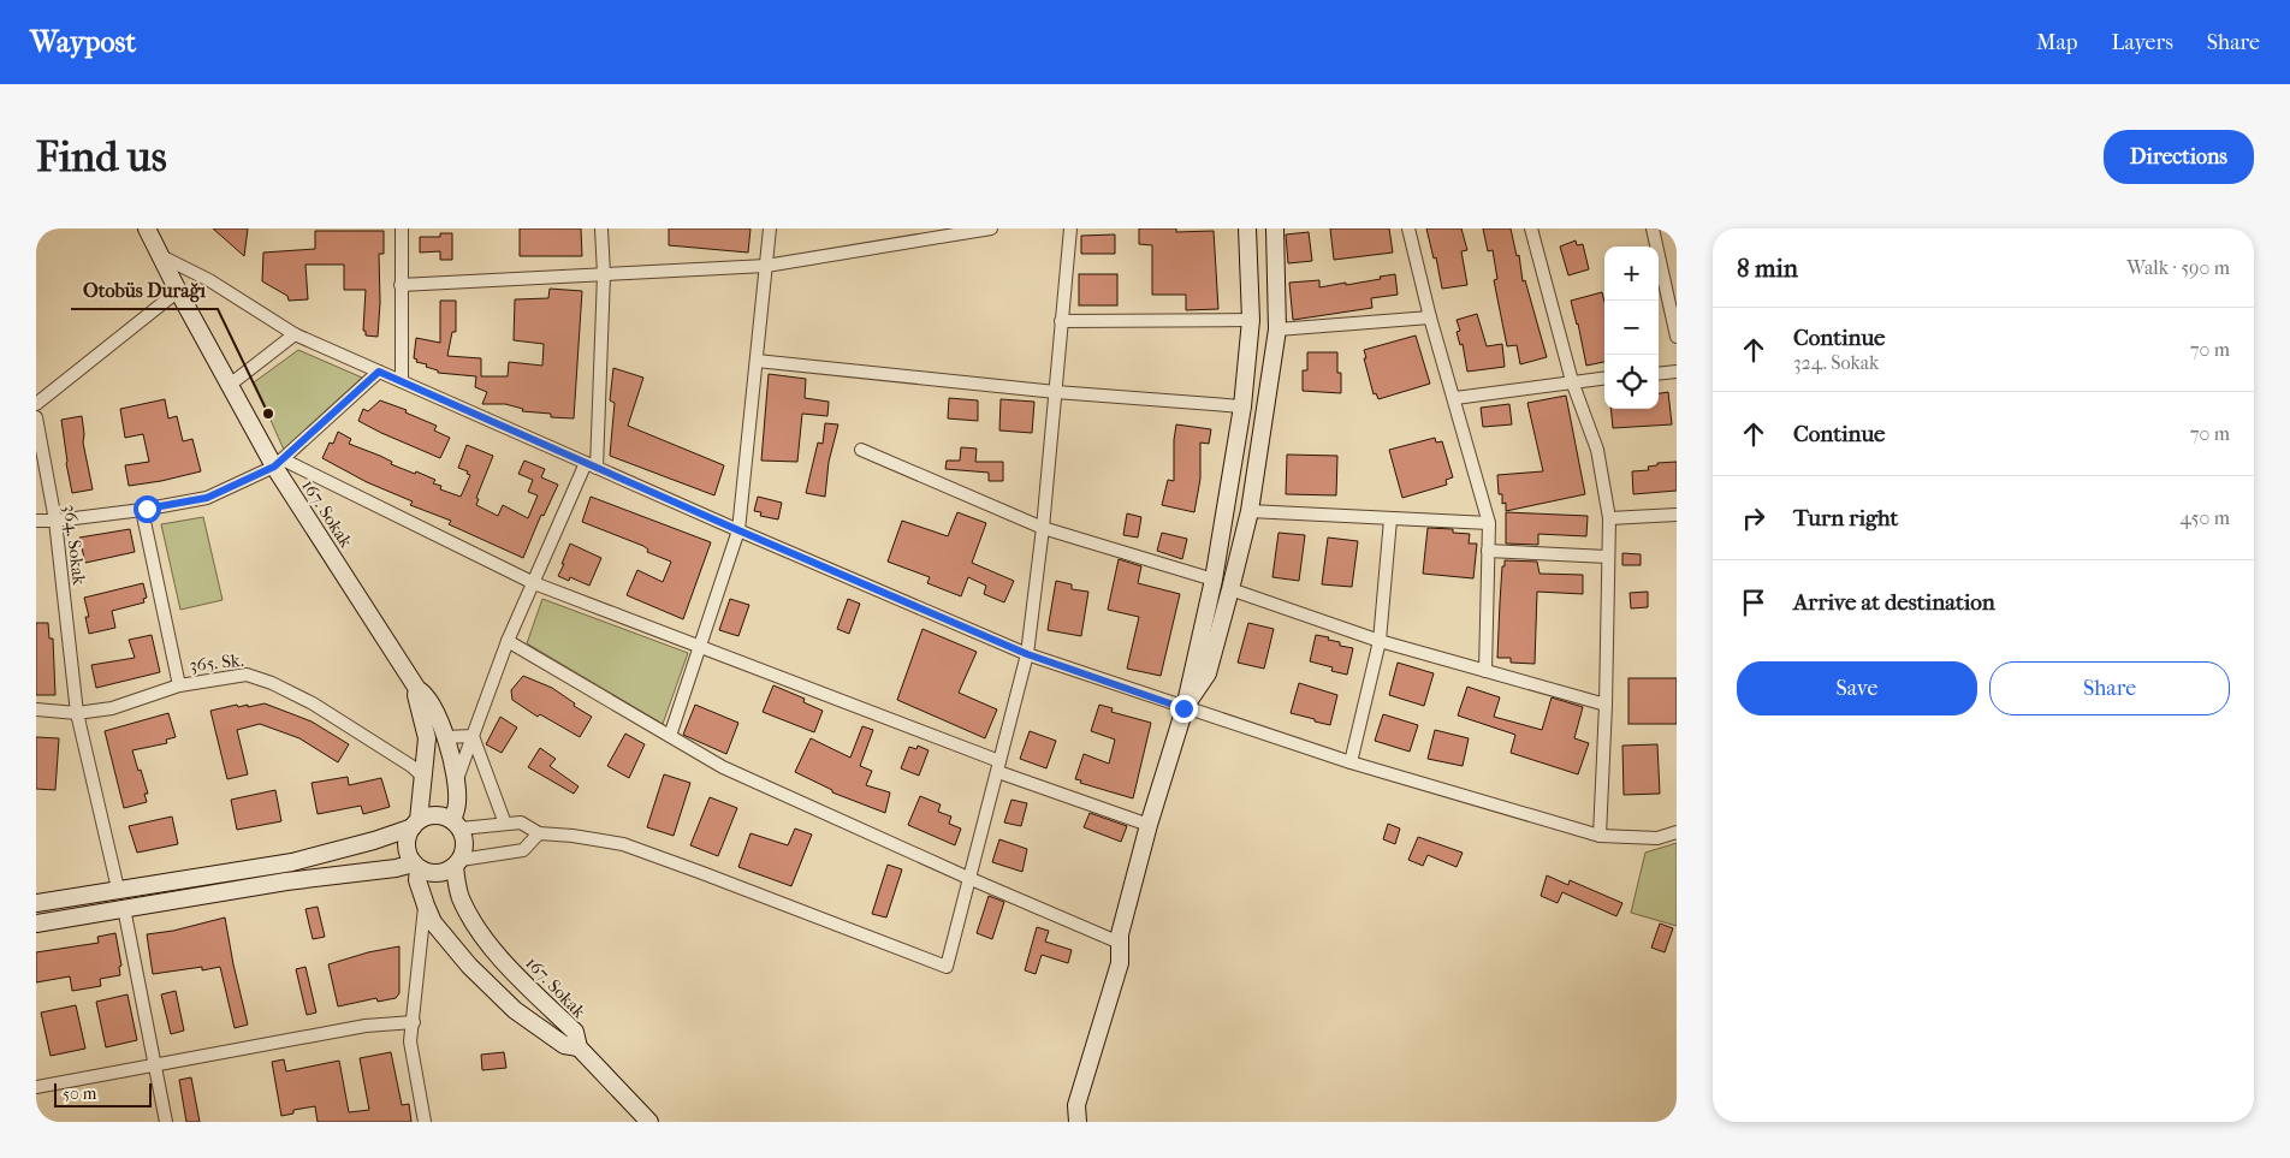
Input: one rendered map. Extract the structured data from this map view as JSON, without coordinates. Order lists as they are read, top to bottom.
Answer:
{
  "streets": {
    "street": ["167. Sokak", "364. Sokak", "365. Sk."]
  },
  "crossings": [
    ["364. Sokak", "365. Sk."]
  ],
  "places": ["Otobüs Durağı"],
  "scale_bar": "50 m",
  "page": {
    "header": "Waypost",
    "nav": ["Map", "Layers", "Share"],
    "buttons": [
      "Directions",
      ["Save", "Share"]
    ],
    "title": "Find us",
    "heading": ["8 min", "Walk · 590 m"],
    "map_buttons": ["+", "−"],
    "list": [
      ["Continue", "324. Sokak", "70 m"],
      ["Continue", "70 m"],
      ["Turn right", "450 m"],
      "Arrive at destination"
    ],
    "scale": "50 m"
  }
}
